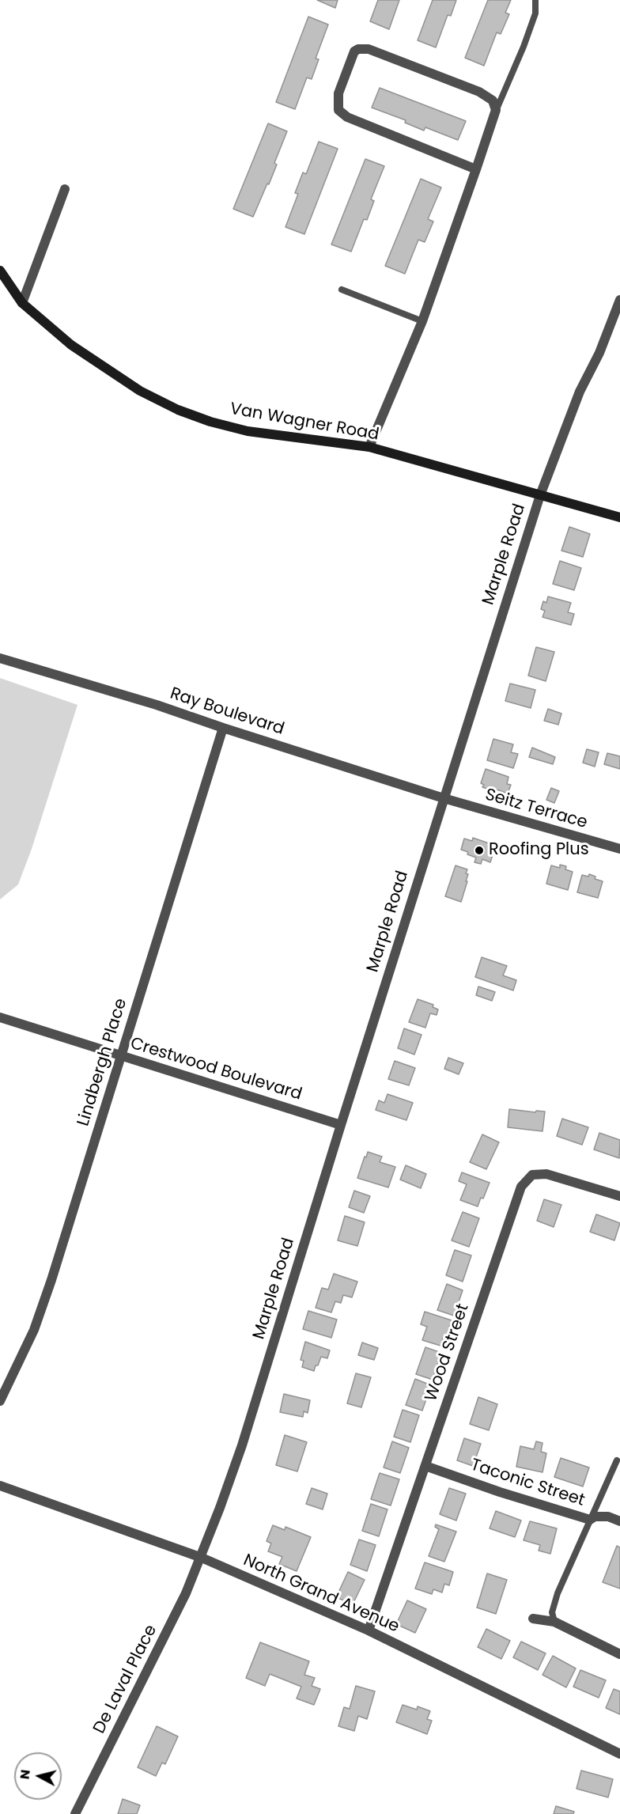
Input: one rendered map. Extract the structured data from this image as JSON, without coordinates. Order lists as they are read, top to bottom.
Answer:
{
  "streets": {
    "street": [
      "Van Wagner Road",
      "Marple Road",
      "Ray Boulevard",
      "Seitz Terrace",
      "Lindbergh Place",
      "Crestwood Boulevard",
      "Wood Street",
      "Taconic Street",
      "North Grand Avenue",
      "De Laval Place"
    ]
  },
  "crossings": [
    ["Van Wagner Road", "Marple Road"],
    ["Marple Road", "Ray Boulevard"],
    ["Marple Road", "Seitz Terrace"],
    ["Marple Road", "Crestwood Boulevard"],
    ["Marple Road", "North Grand Avenue"],
    ["Marple Road", "De Laval Place"],
    ["Ray Boulevard", "Seitz Terrace"],
    ["Ray Boulevard", "Lindbergh Place"],
    ["Lindbergh Place", "Crestwood Boulevard"],
    ["Wood Street", "Taconic Street"],
    ["Wood Street", "North Grand Avenue"],
    ["North Grand Avenue", "De Laval Place"]
  ],
  "places": ["Roofing Plus"],
  "north": "left"
}
